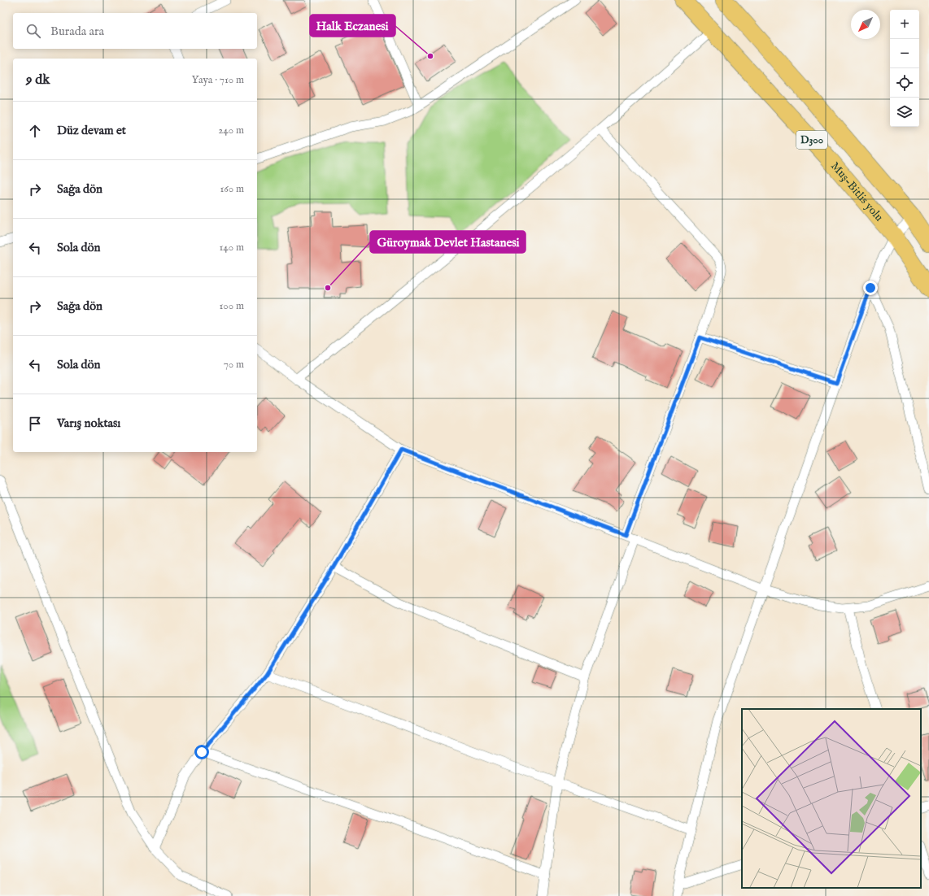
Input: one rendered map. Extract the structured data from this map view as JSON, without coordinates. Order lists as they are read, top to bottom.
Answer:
{
  "streets": {
    "highway": ["D300", "Muş-Bitlis yolu"]
  },
  "places": ["Halk Eczanesi", "Güroymak Devlet Hastanesi"],
  "north": "bottom left",
  "page": {
    "map_buttons": ["+", "−"],
    "search": "Burada ara",
    "heading": ["9 dk", "Yaya · 710 m"],
    "list": [
      ["Düz devam et", "240 m"],
      ["Sağa dön", "160 m"],
      ["Sola dön", "140 m"],
      ["Sağa dön", "100 m"],
      ["Sola dön", "70 m"],
      "Varış noktası"
    ]
  }
}
